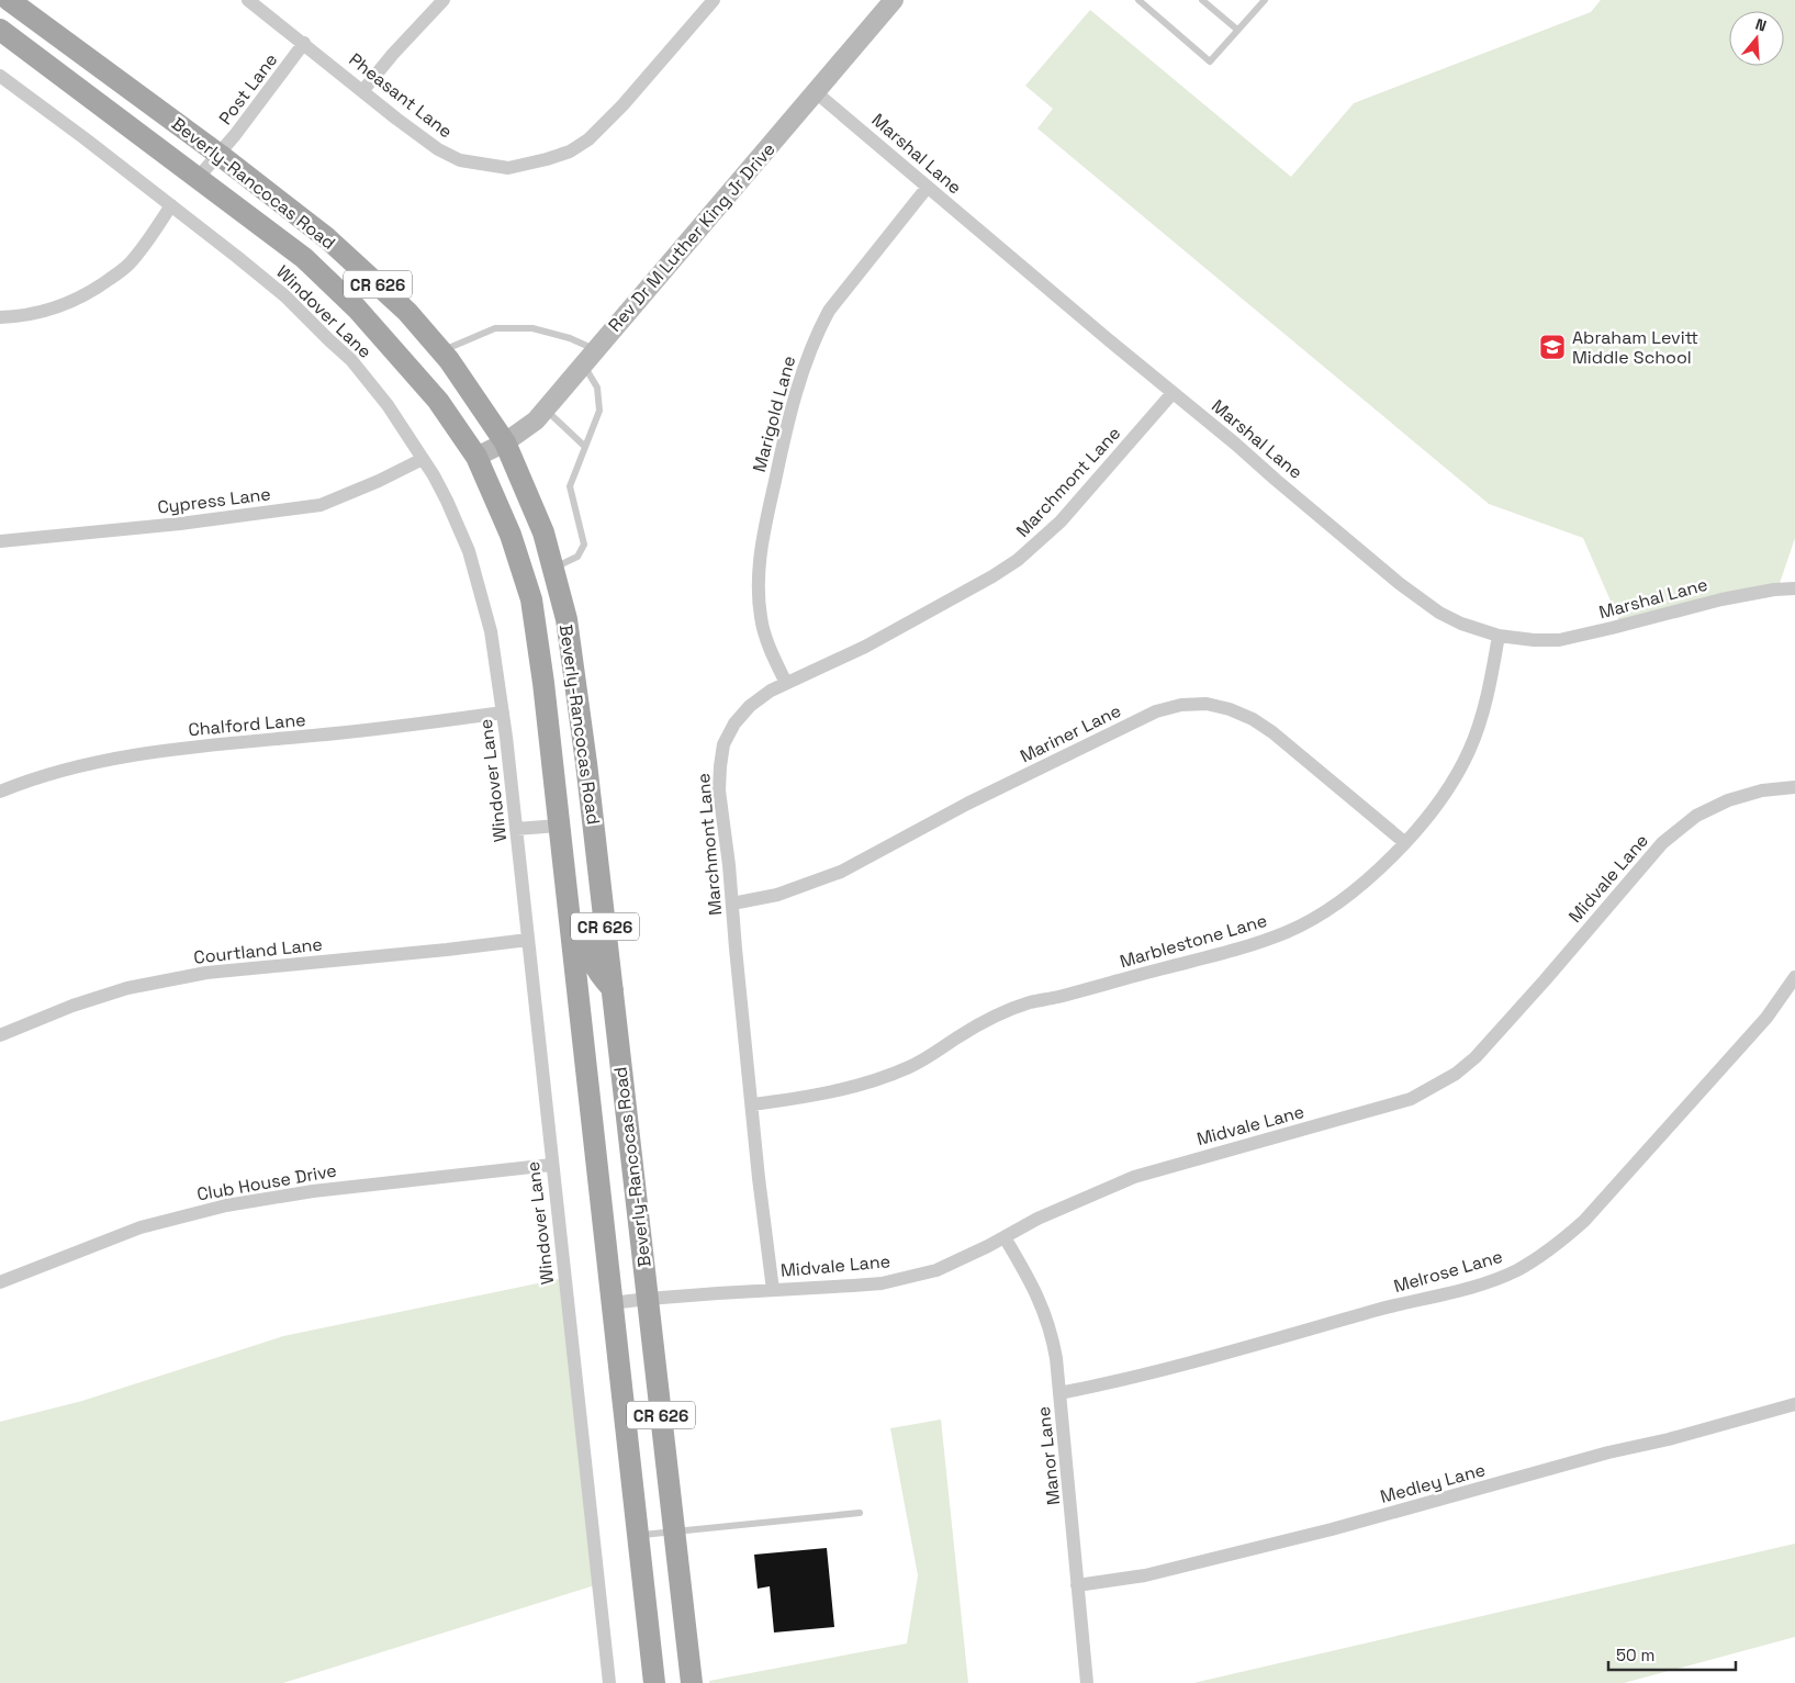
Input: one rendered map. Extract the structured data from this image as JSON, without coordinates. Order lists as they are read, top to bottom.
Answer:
{
  "streets": {
    "main road": ["Beverly-Rancocas Road", "CR 626"],
    "street": [
      "Post Lane",
      "Pheasant Lane",
      "Marshal Lane",
      "Rev Dr M Luther King Jr Drive",
      "Windover Lane",
      "Marigold Lane",
      "Marchmont Lane",
      "Cypress Lane",
      "Chalford Lane",
      "Mariner Lane",
      "Midvale Lane",
      "Marblestone Lane",
      "Courtland Lane",
      "Club House Drive",
      "Melrose Lane",
      "Manor Lane",
      "Medley Lane"
    ]
  },
  "crossings": [
    ["Post Lane", "Pheasant Lane"],
    ["Post Lane", "Beverly-Rancocas Road"],
    ["Marshal Lane", "Rev Dr M Luther King Jr Drive"],
    ["Marshal Lane", "Marigold Lane"],
    ["Marshal Lane", "Marchmont Lane"],
    ["Marshal Lane", "Marblestone Lane"],
    ["Beverly-Rancocas Road", "Rev Dr M Luther King Jr Drive"],
    ["Beverly-Rancocas Road", "Midvale Lane"],
    ["Windover Lane", "Cypress Lane"],
    ["Windover Lane", "Chalford Lane"],
    ["Windover Lane", "Courtland Lane"],
    ["Windover Lane", "Club House Drive"],
    ["Marigold Lane", "Marchmont Lane"],
    ["Marchmont Lane", "Mariner Lane"],
    ["Marchmont Lane", "Midvale Lane"],
    ["Marchmont Lane", "Marblestone Lane"],
    ["Mariner Lane", "Marblestone Lane"],
    ["Midvale Lane", "Manor Lane"],
    ["Melrose Lane", "Manor Lane"],
    ["Manor Lane", "Medley Lane"]
  ],
  "places": {
    "school or university": ["Abraham Levitt Middle School"]
  },
  "scale_bar": "50 m",
  "north": "top"
}
